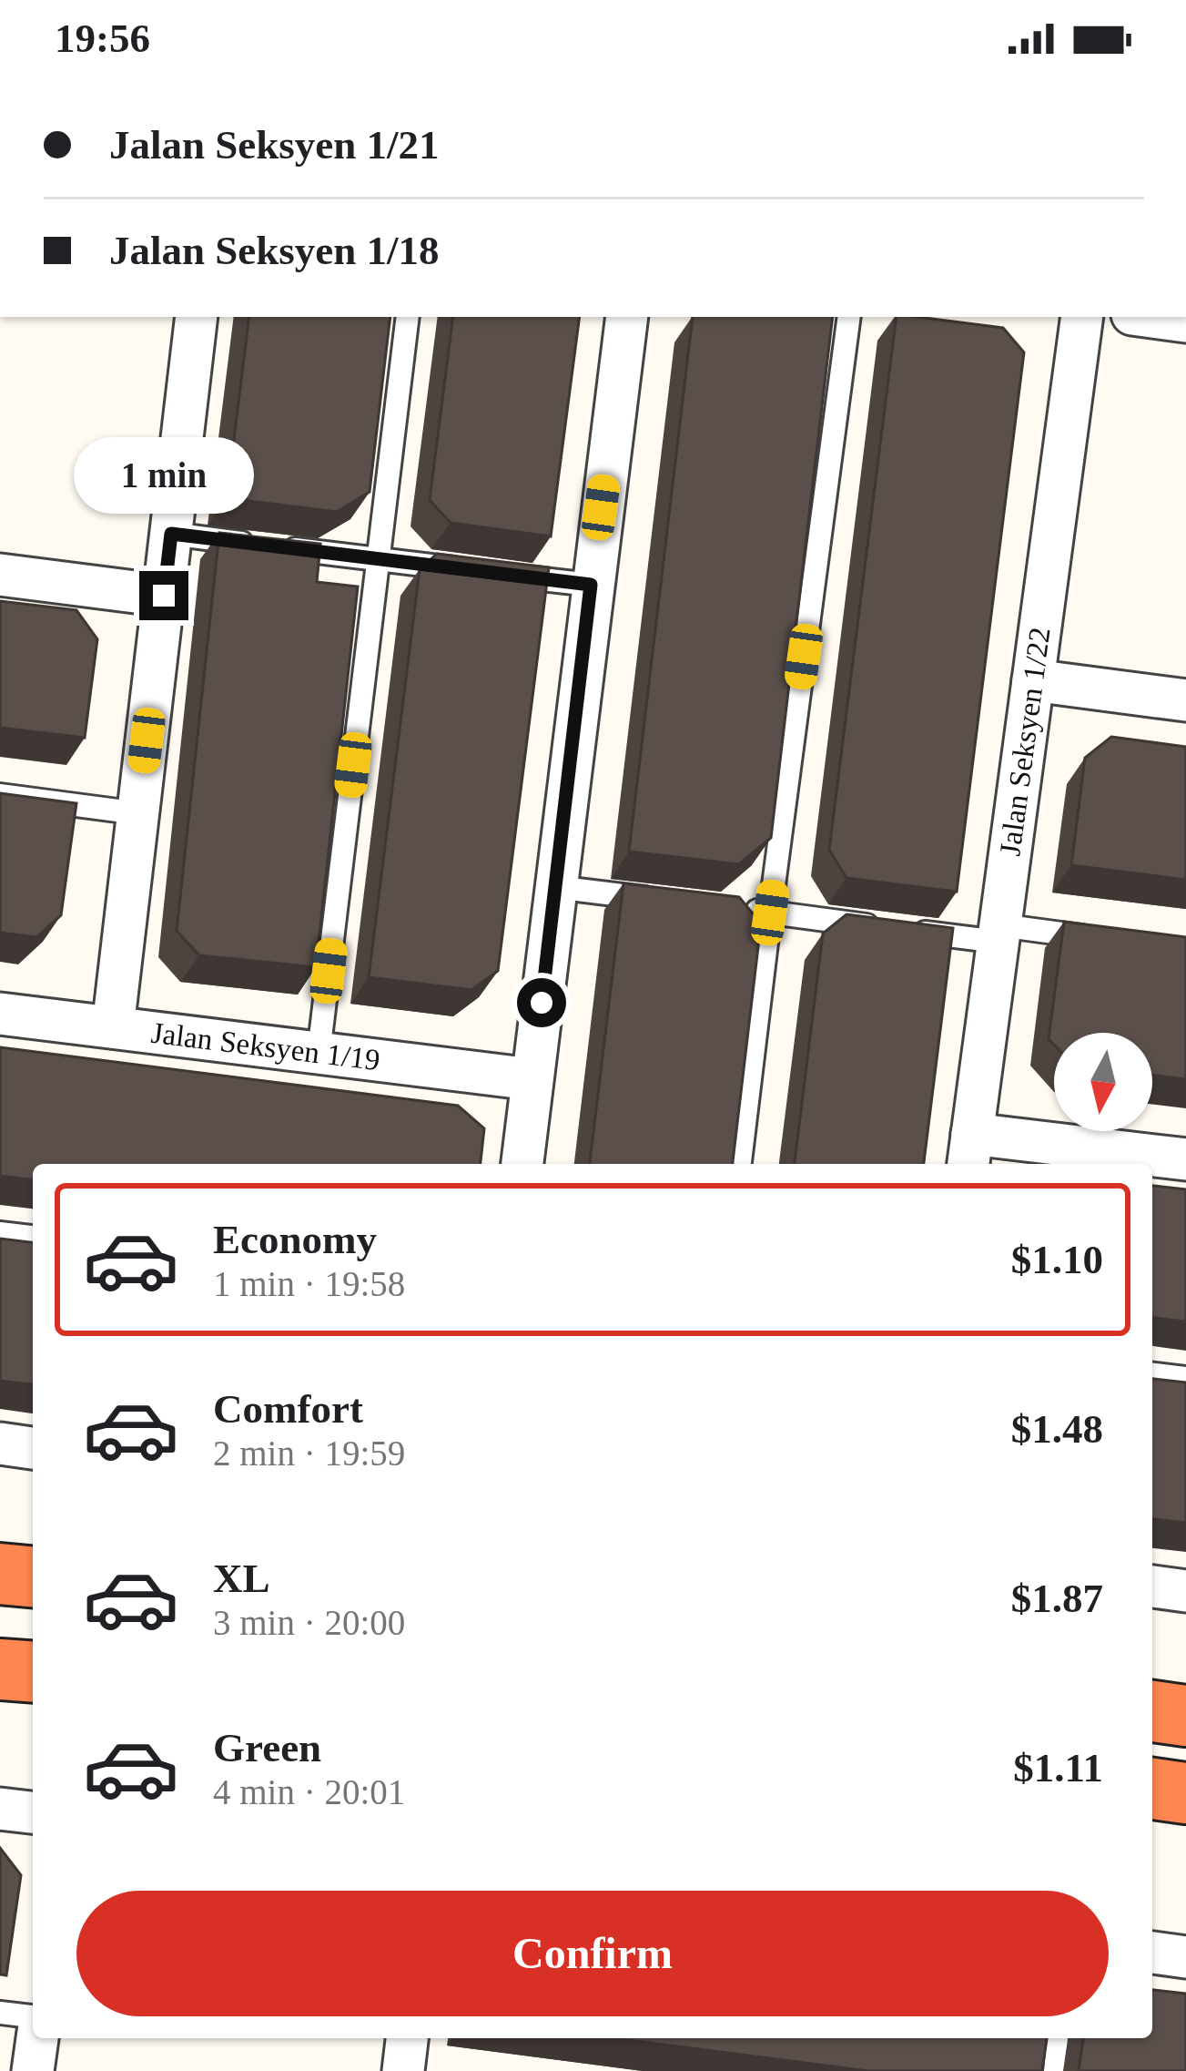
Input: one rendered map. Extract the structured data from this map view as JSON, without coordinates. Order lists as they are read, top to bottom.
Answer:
{
  "streets": {
    "street": ["Jalan Seksyen 1/22", "Jalan Seksyen 1/19"]
  },
  "north": "bottom",
  "page": {
    "status": "19:56",
    "banner": ["Jalan Seksyen 1/21", "Jalan Seksyen 1/18"],
    "bubble": "1 min",
    "list": [
      {
        "name": "Economy",
        "note": "1 min · 19:58",
        "value": "$1.10"
      },
      {
        "name": "Comfort",
        "note": "2 min · 19:59",
        "value": "$1.48"
      },
      {
        "name": "XL",
        "note": "3 min · 20:00",
        "value": "$1.87"
      },
      {
        "name": "Green",
        "note": "4 min · 20:01",
        "value": "$1.11"
      }
    ],
    "buttons": "Confirm"
  }
}
